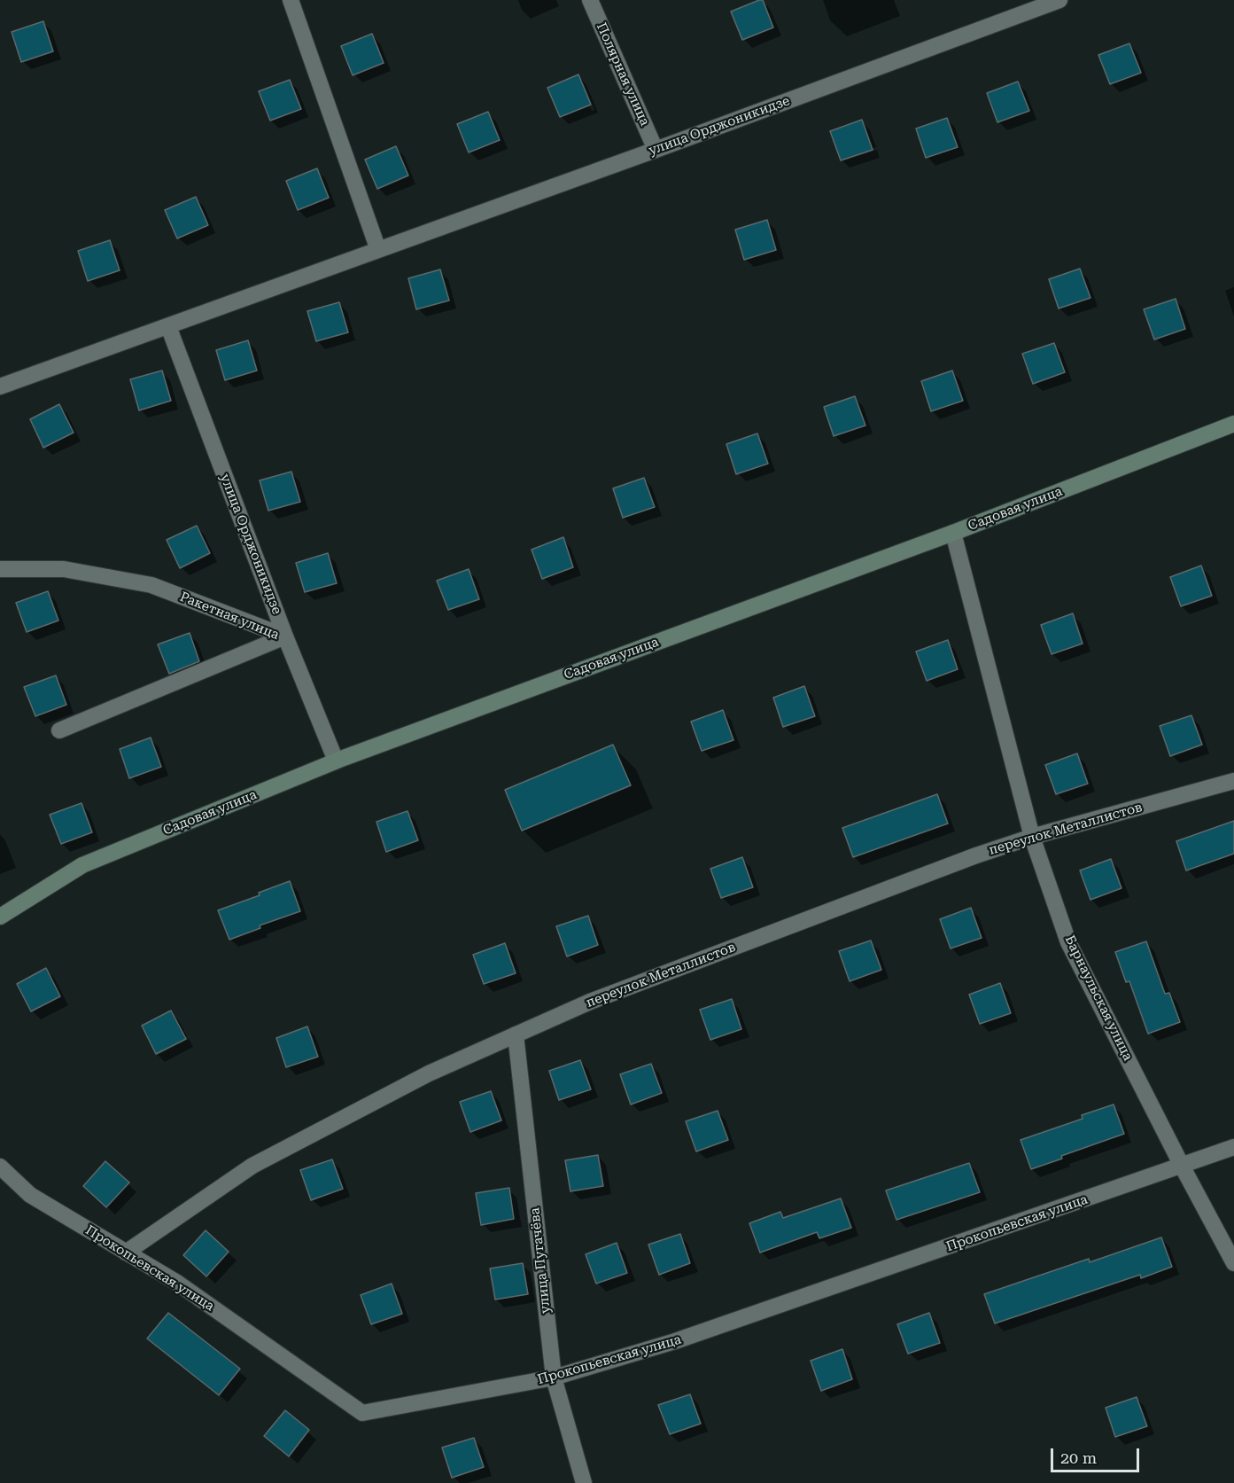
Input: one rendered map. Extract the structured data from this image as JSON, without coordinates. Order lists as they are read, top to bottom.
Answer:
{
  "streets": {
    "street": [
      "Полярная улица",
      "улица Орджоникидзе",
      "Садовая улица",
      "Ракетная улица",
      "переулок Металлистов",
      "Барнаульская улица",
      "Прокопьевская улица",
      "улица Пугачёва"
    ]
  },
  "crossings": [
    ["Полярная улица", "улица Орджоникидзе"],
    ["улица Орджоникидзе", "Садовая улица"],
    ["улица Орджоникидзе", "Ракетная улица"],
    ["Садовая улица", "Барнаульская улица"],
    ["переулок Металлистов", "Барнаульская улица"],
    ["переулок Металлистов", "Прокопьевская улица"],
    ["переулок Металлистов", "улица Пугачёва"],
    ["Барнаульская улица", "Прокопьевская улица"],
    ["Прокопьевская улица", "улица Пугачёва"]
  ],
  "scale_bar": "20 m"
}
